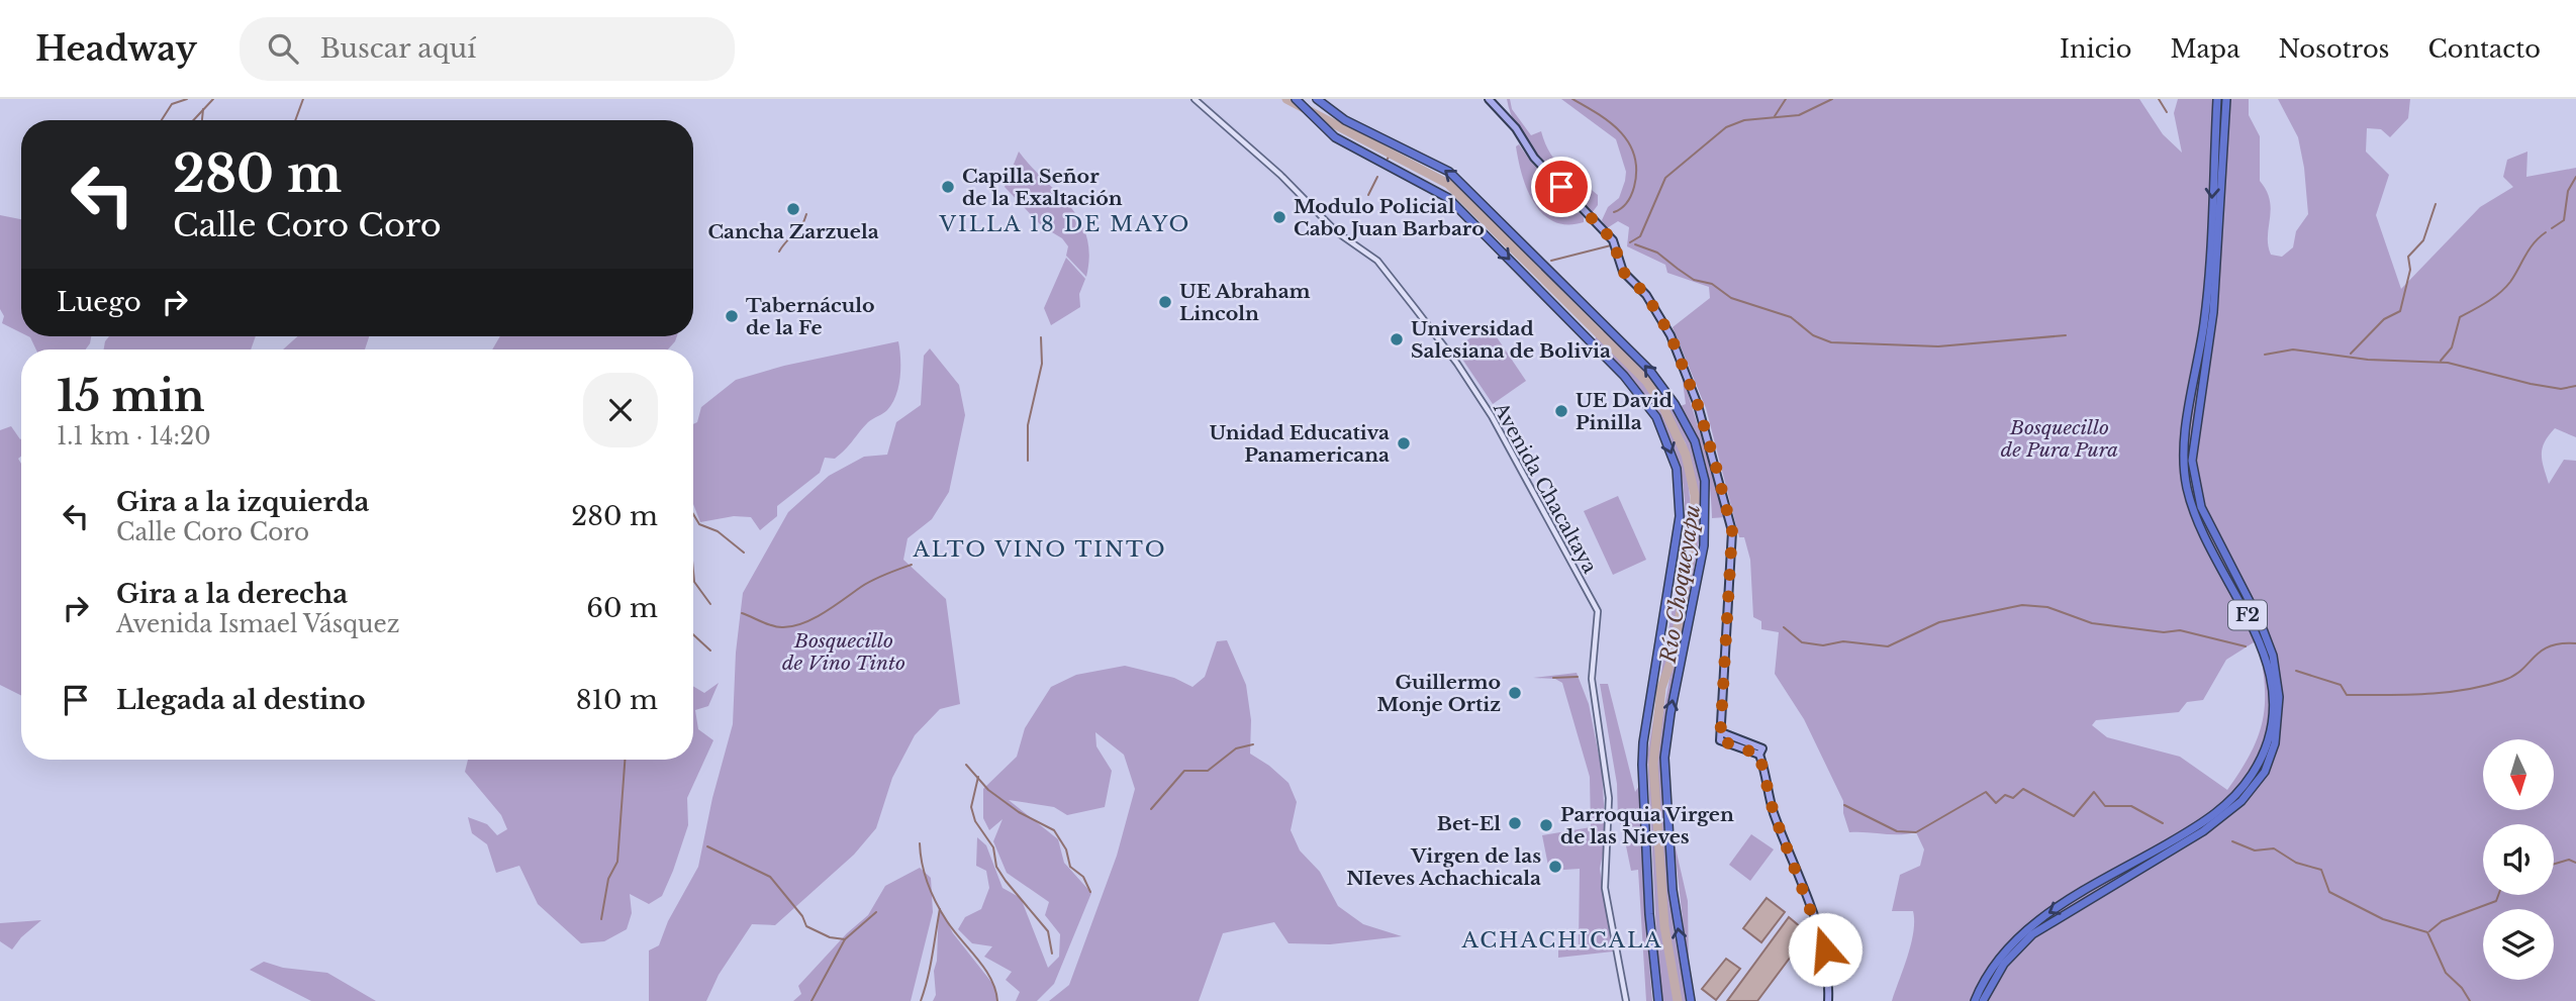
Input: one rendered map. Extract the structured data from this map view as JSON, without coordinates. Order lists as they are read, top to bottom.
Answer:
{
  "streets": {
    "highway": ["F2"],
    "street": ["Avenida Chacaltaya"]
  },
  "districts": ["VILLA 18 DE MAYO", "ALTO VINO TINTO", "ACHACHICALA"],
  "water": ["Río Choqueyapu"],
  "parks": ["Bosquecillo de Pura Pura", "Bosquecillo de Vino Tinto"],
  "places": [
    "Capilla Señor de la Exaltación",
    "Cancha Zarzuela",
    "Modulo Policial Cabo Juan Barbaro",
    "UE Abraham Lincoln",
    "Tabernáculo de la Fe",
    "Universidad Salesiana de Bolivia",
    "UE David Pinilla",
    "Unidad Educativa Panamericana",
    "Guillermo Monje Ortiz",
    "Bet-El",
    "Parroquia Virgen de las Nieves",
    "Virgen de las NIeves Achachicala"
  ],
  "north": "bottom",
  "page": {
    "header": "Headway",
    "search": "Buscar aquí",
    "nav": [
      "Inicio",
      "Mapa",
      "Nosotros",
      "Contacto"
    ],
    "turn": ["280 m", "Calle Coro Coro"],
    "then": "Luego",
    "heading": ["15 min", "1.1 km · 14:20"],
    "list": [
      {
        "name": "Gira a la izquierda",
        "note": "Calle Coro Coro",
        "value": "280 m"
      },
      {
        "name": "Gira a la derecha",
        "note": "Avenida Ismael Vásquez",
        "value": "60 m"
      },
      {
        "name": "Llegada al destino",
        "value": "810 m"
      }
    ]
  }
}
